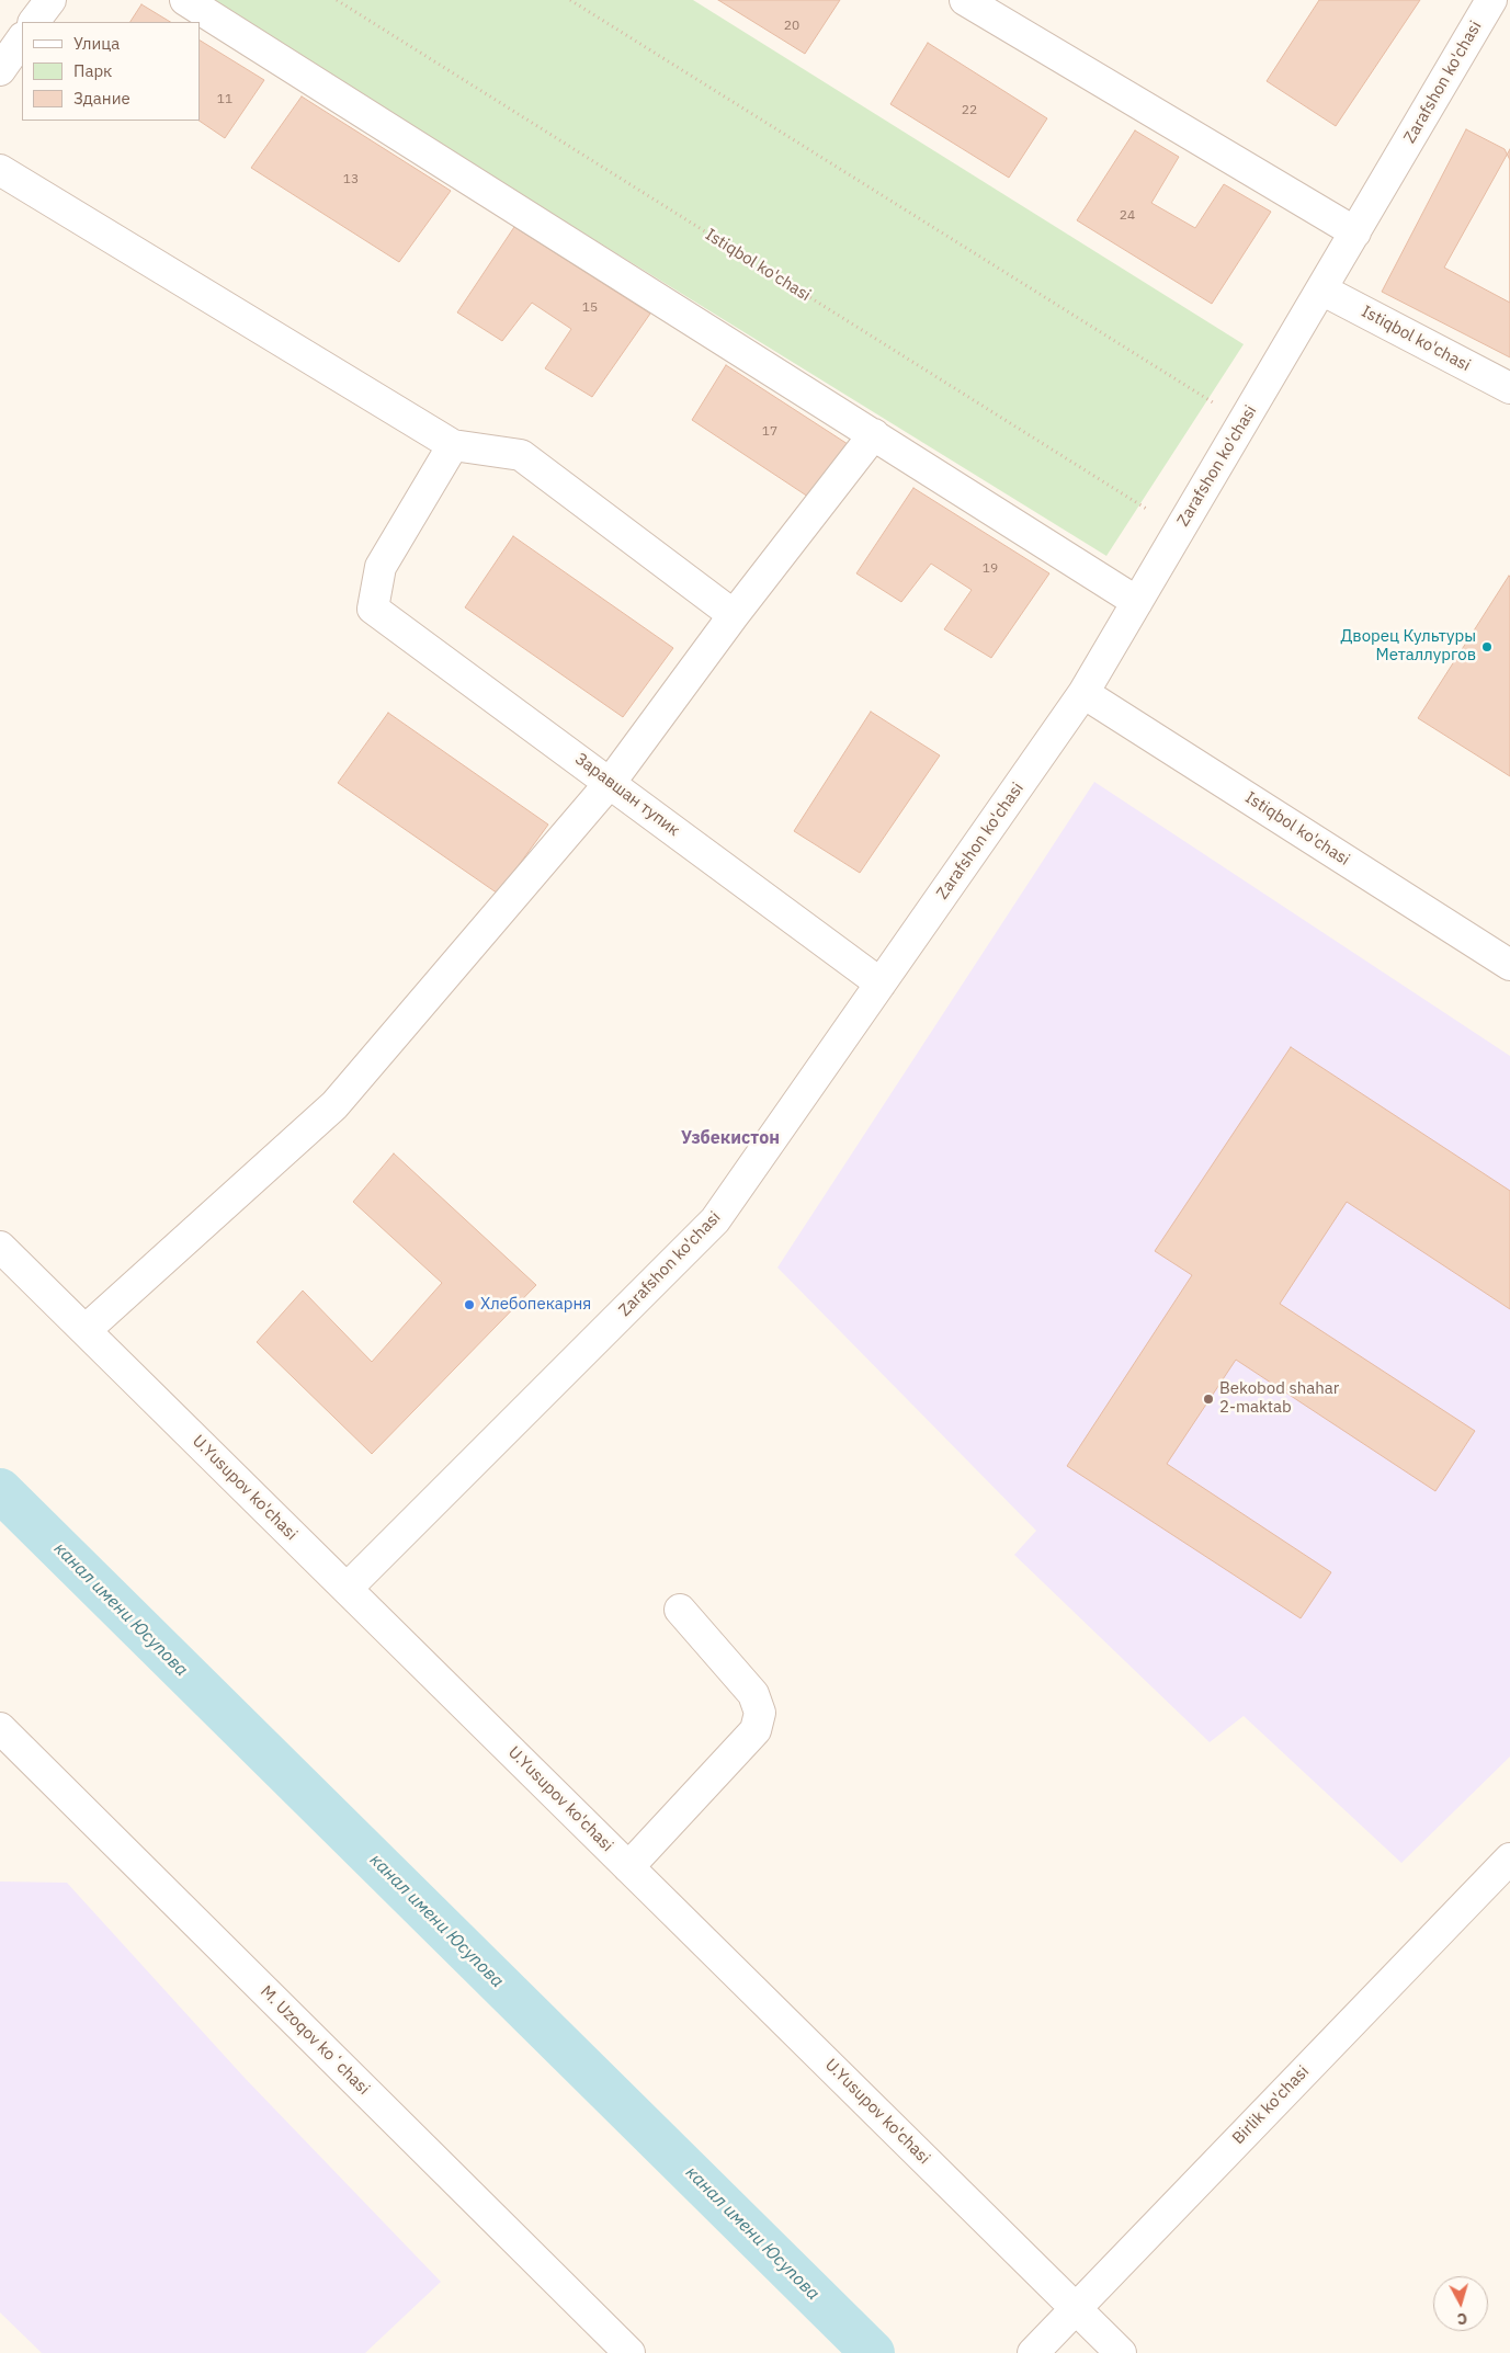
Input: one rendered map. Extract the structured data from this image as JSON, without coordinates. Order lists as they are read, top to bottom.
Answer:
{
  "streets": {
    "street": [
      "Zarafshon ko'chasi",
      "Istiqbol ko'chasi",
      "Заравшан тупик",
      "U.Yusupov ko'chasi",
      "M. Uzoqov koʻchasi",
      "Birlik ko'chasi"
    ]
  },
  "crossings": [
    ["Zarafshon ko'chasi", "Istiqbol ko'chasi"],
    ["Zarafshon ko'chasi", "Заравшан тупик"],
    ["Zarafshon ko'chasi", "U.Yusupov ko'chasi"],
    ["U.Yusupov ko'chasi", "Birlik ko'chasi"]
  ],
  "districts": ["Узбекистон"],
  "water": ["канал имени Юсупова"],
  "places": ["Дворец Культуры Металлургов", "Хлебопекарня", "Bekobod shahar 2-maktab"],
  "house_numbers": [
    "20",
    "11",
    "22",
    "13",
    "24",
    "15",
    "17",
    "19"
  ],
  "legend": ["Улица", "Парк", "Здание"],
  "north": "bottom"
}
